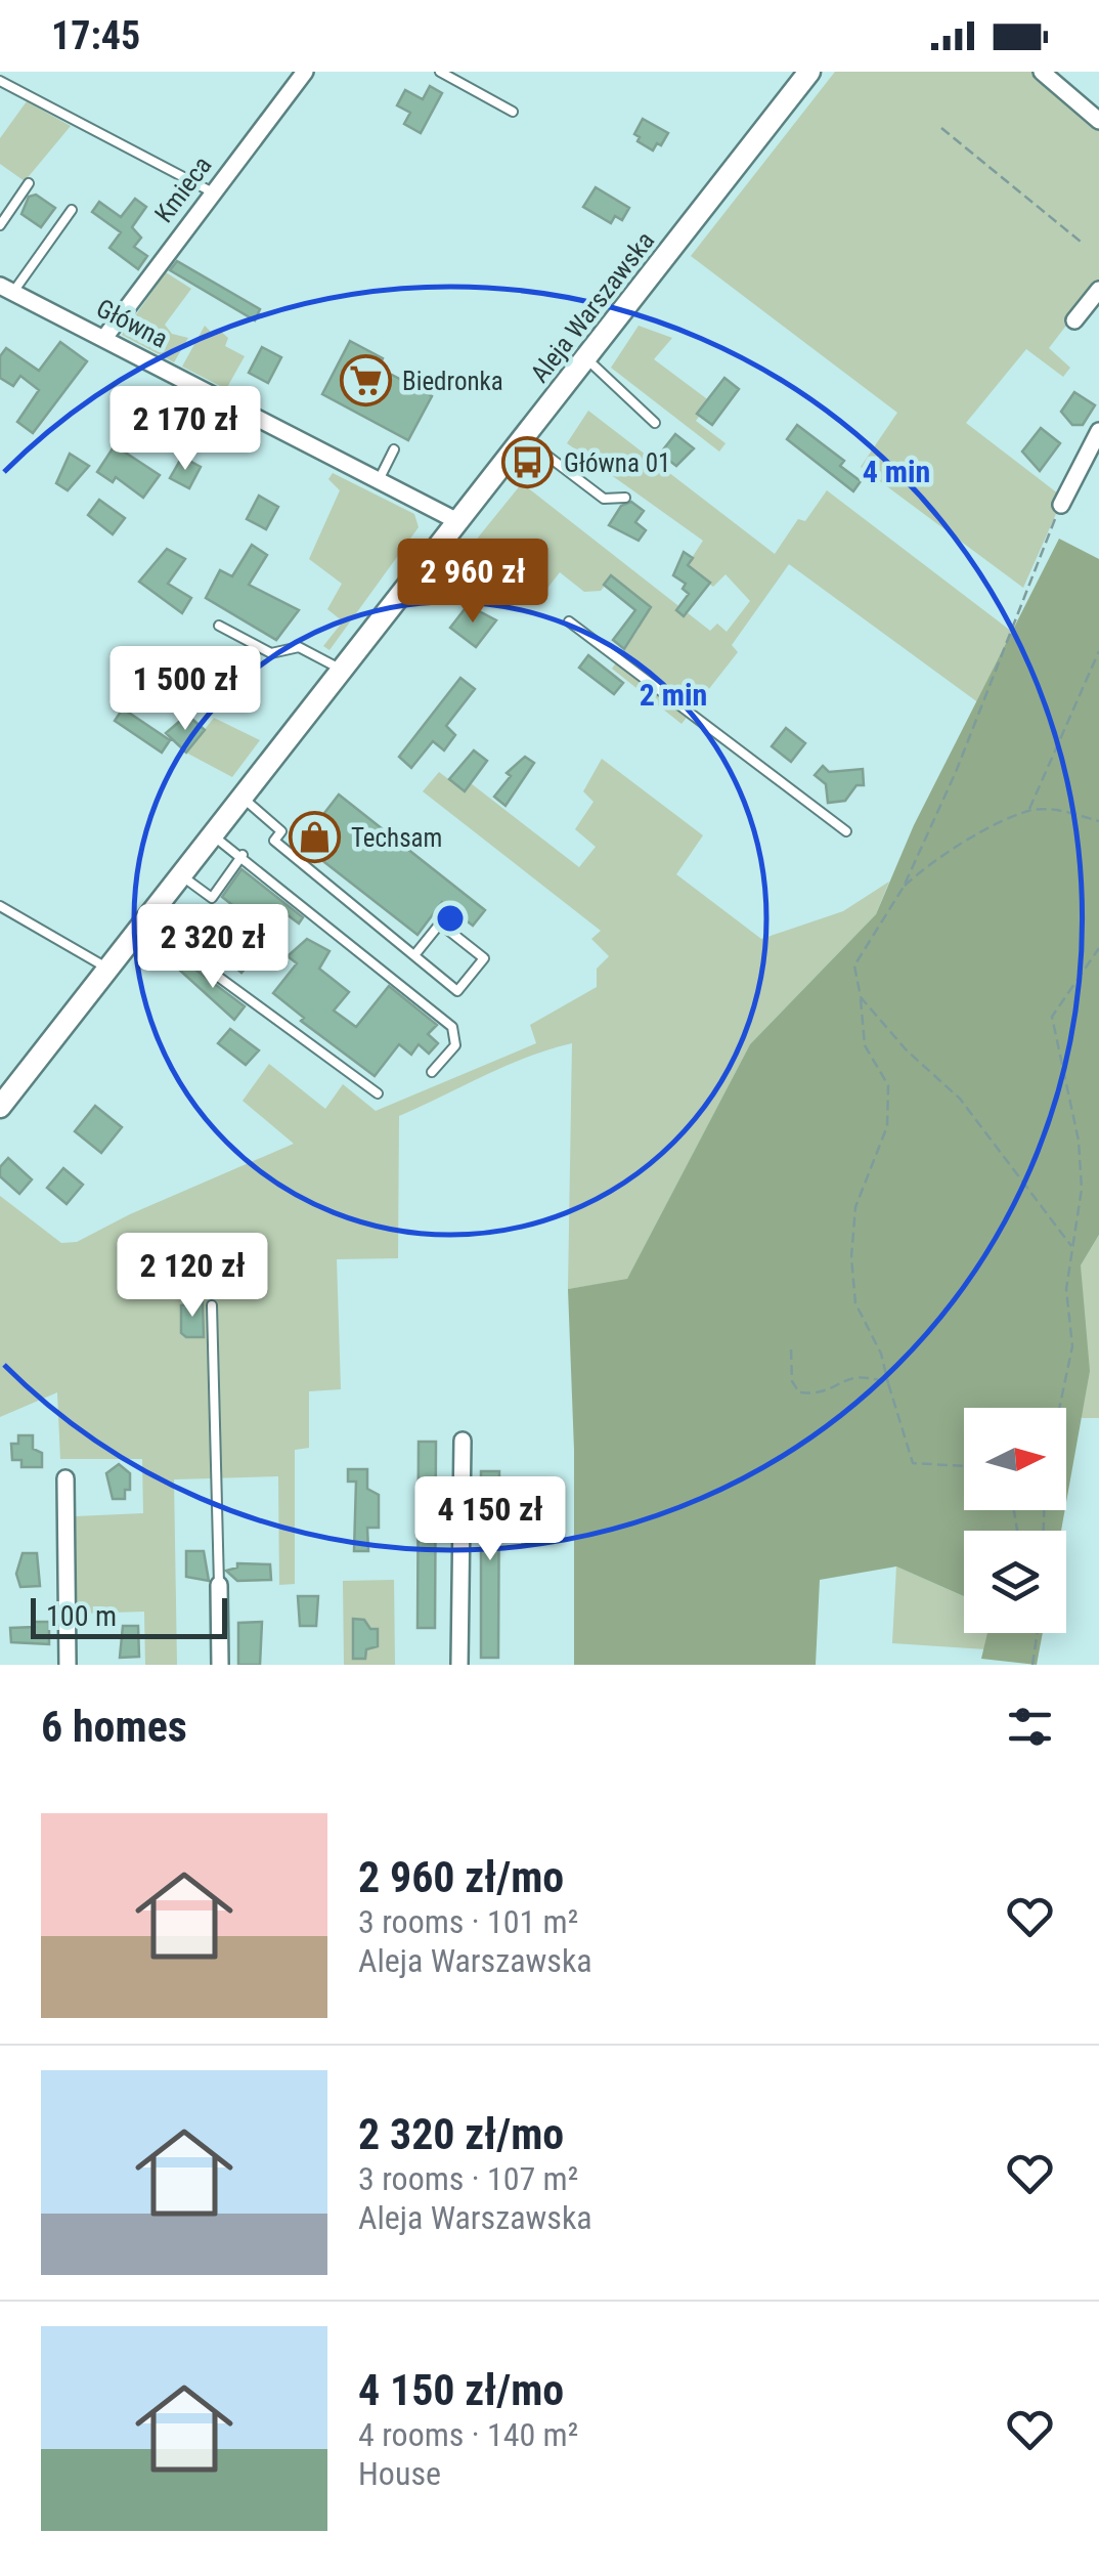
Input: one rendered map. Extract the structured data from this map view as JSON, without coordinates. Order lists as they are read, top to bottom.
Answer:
{
  "streets": {
    "street": ["Kmieca", "Aleja Warszawska", "Główna"]
  },
  "crossings": [
    ["Kmieca", "Główna"],
    ["Aleja Warszawska", "Główna"]
  ],
  "places": {
    "supermarket": ["Biedronka"],
    "bus stop": ["Główna 01"],
    "shop": ["Techsam"]
  },
  "scale_bar": "100 m",
  "north": "right",
  "page": {
    "status": "17:45",
    "price": [
      "2 170 zł",
      "2 960 zł",
      "1 500 zł",
      "2 320 zł",
      "2 120 zł",
      "4 150 zł"
    ],
    "scale": "100 m",
    "heading": "6 homes",
    "list": [
      {
        "name": "2 960 zł/mo",
        "note": "3 rooms · 101 m² · Aleja Warszawska"
      },
      {
        "name": "2 320 zł/mo",
        "note": "3 rooms · 107 m² · Aleja Warszawska"
      },
      {
        "name": "4 150 zł/mo",
        "note": "4 rooms · 140 m² · House"
      }
    ]
  },
  "rings": ["4 min", "2 min"]
}
